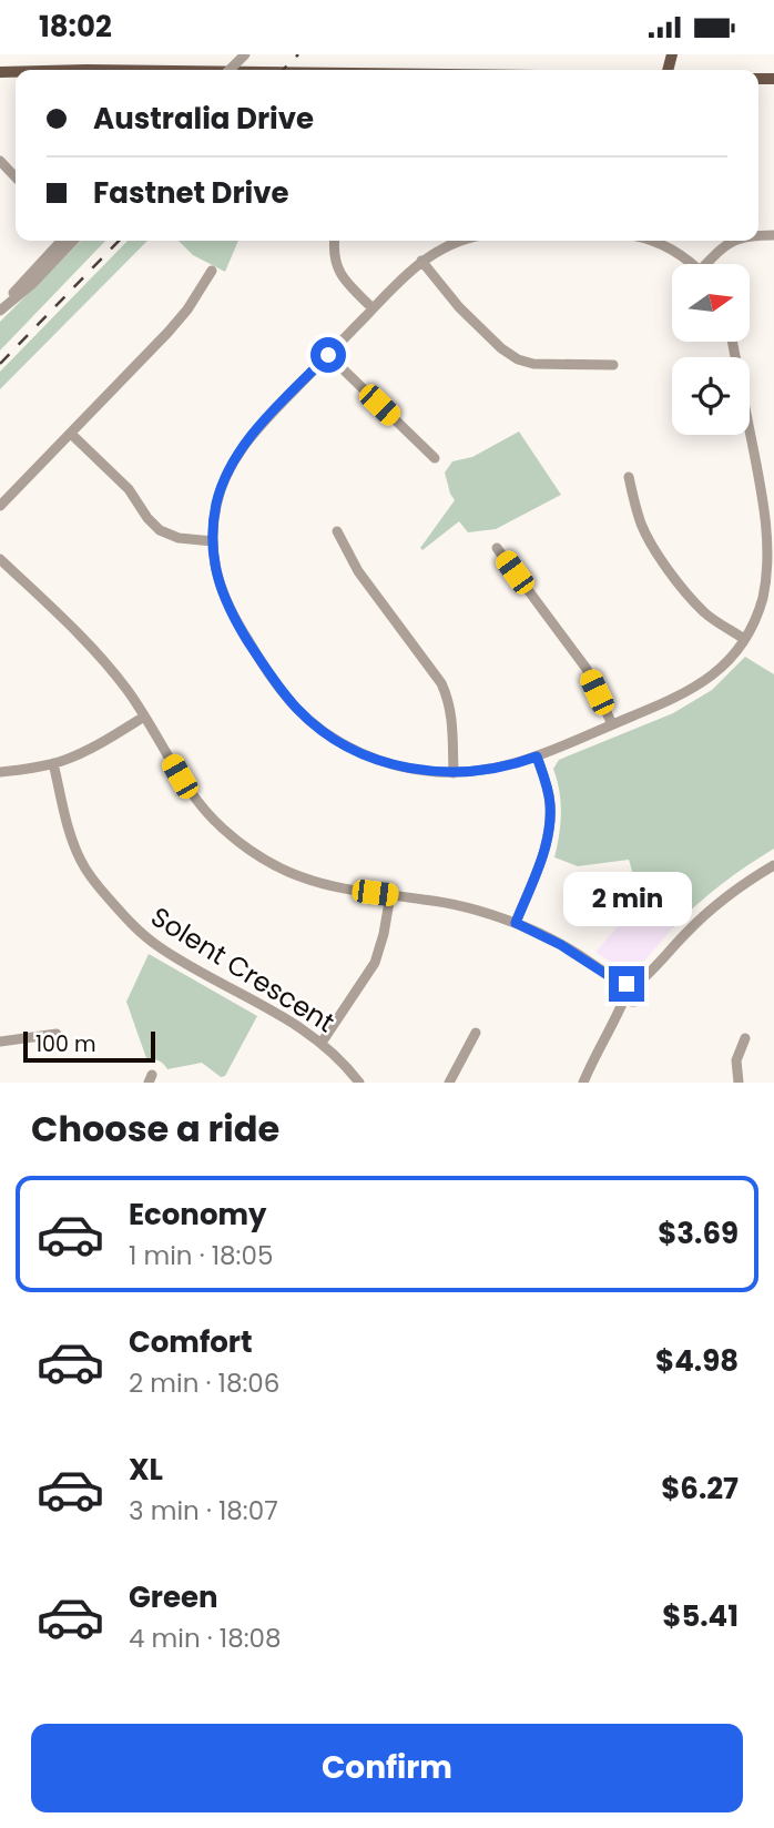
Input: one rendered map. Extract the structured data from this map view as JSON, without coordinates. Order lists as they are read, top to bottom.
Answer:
{
  "streets": {
    "street": ["Solent Crescent"]
  },
  "scale_bar": "100 m",
  "north": "right",
  "page": {
    "status": "18:02",
    "banner": ["Australia Drive", "Fastnet Drive"],
    "bubble": "2 min",
    "scale": "100 m",
    "heading": "Choose a ride",
    "list": [
      {
        "name": "Economy",
        "note": "1 min · 18:05",
        "value": "$3.69"
      },
      {
        "name": "Comfort",
        "note": "2 min · 18:06",
        "value": "$4.98"
      },
      {
        "name": "XL",
        "note": "3 min · 18:07",
        "value": "$6.27"
      },
      {
        "name": "Green",
        "note": "4 min · 18:08",
        "value": "$5.41"
      }
    ],
    "buttons": "Confirm"
  }
}
